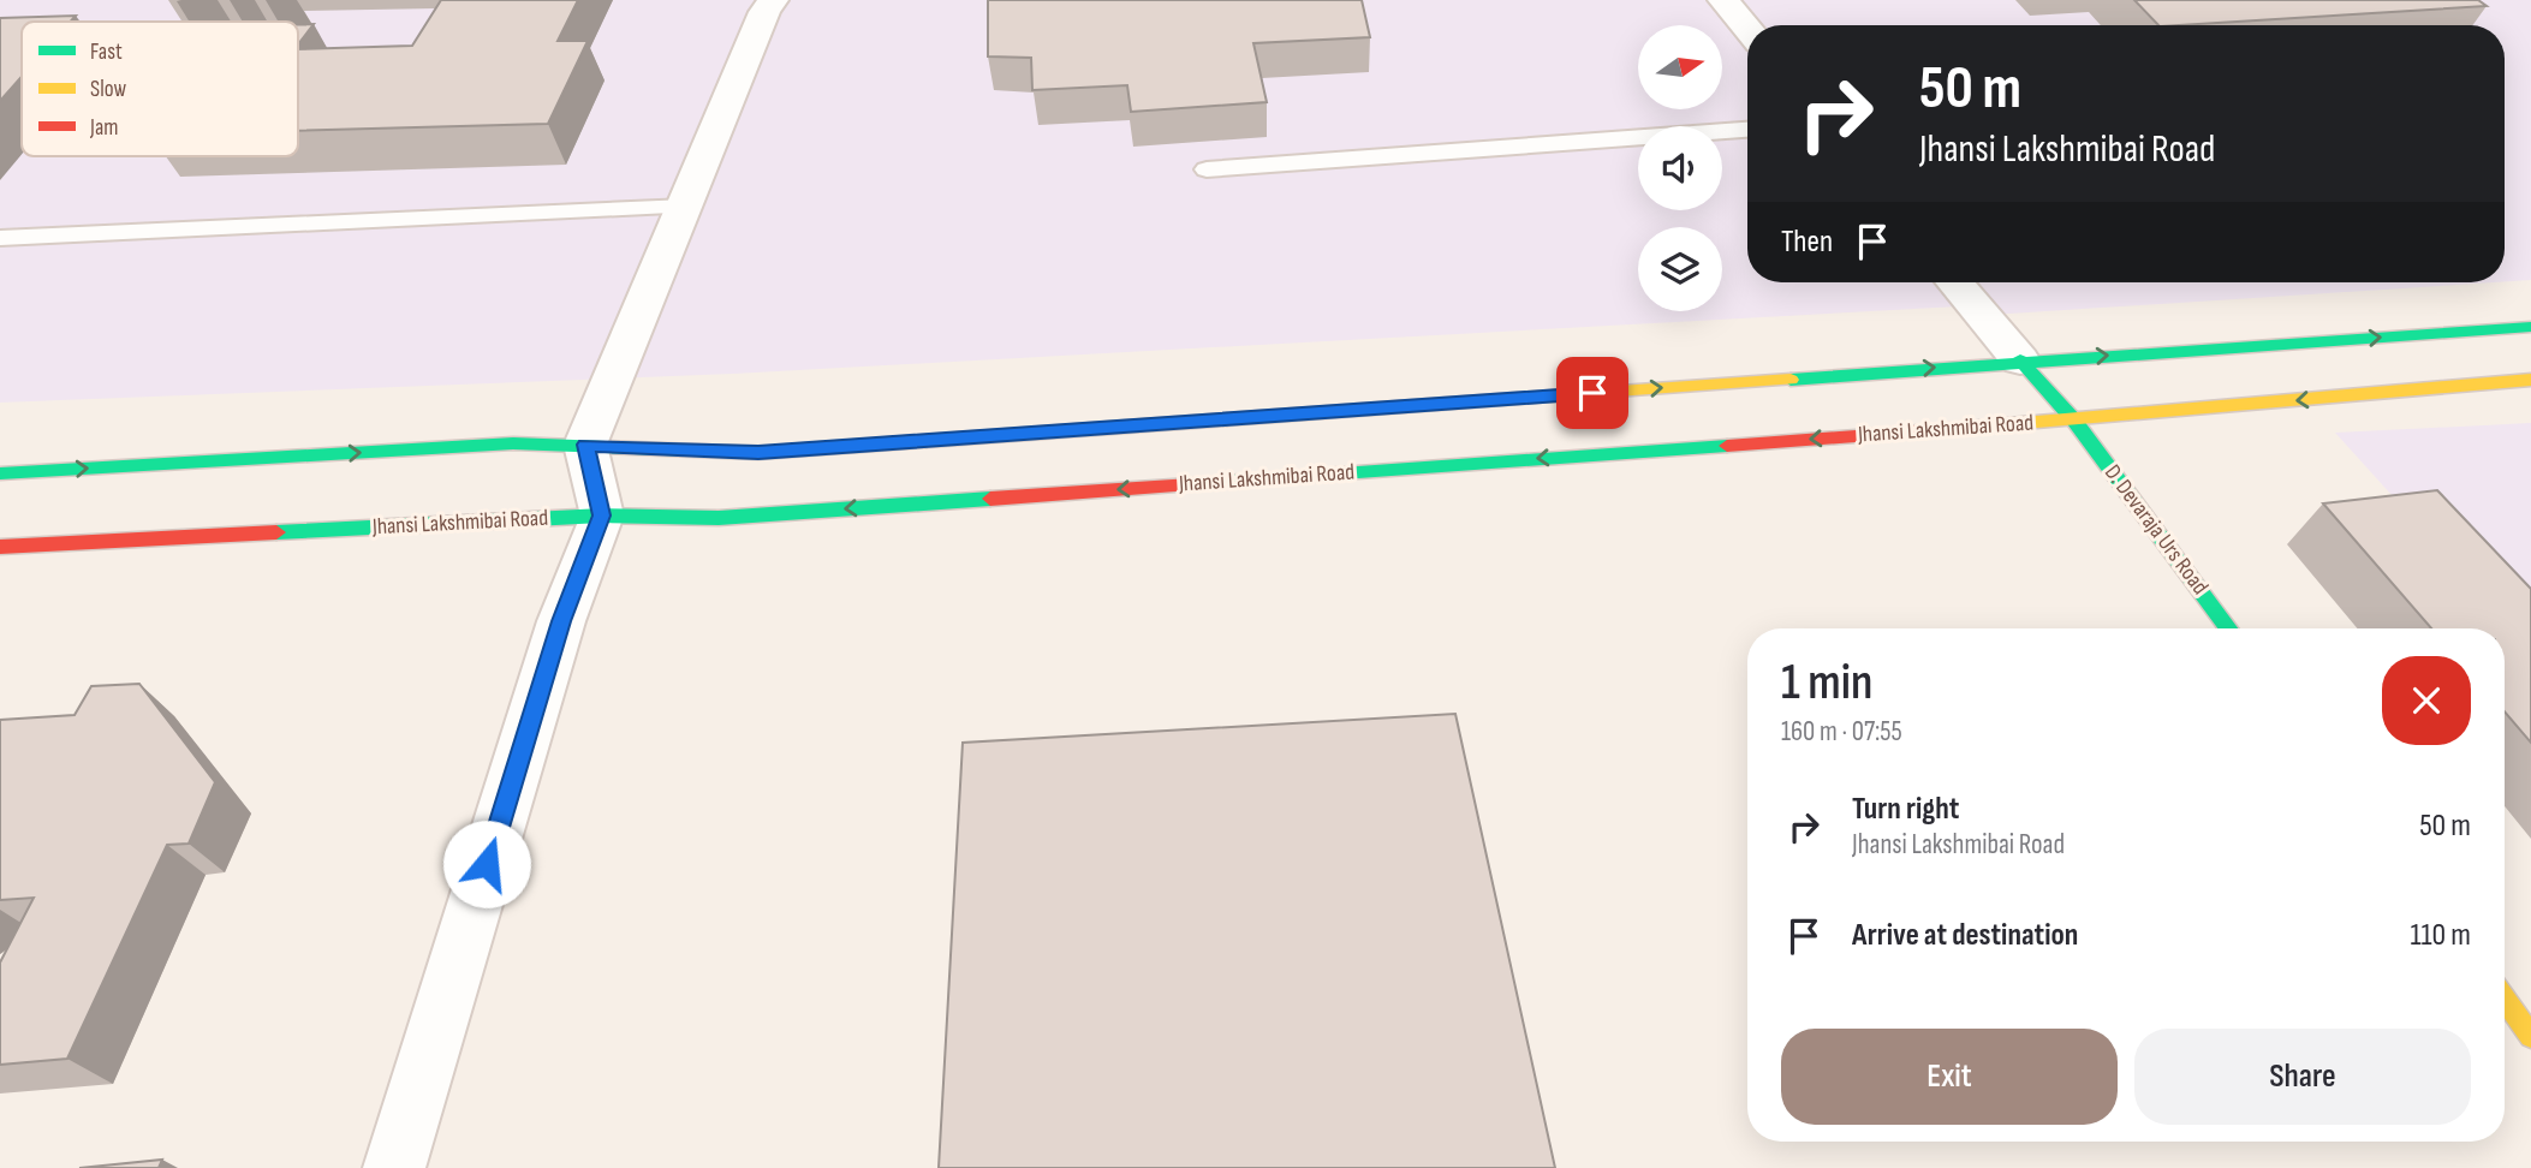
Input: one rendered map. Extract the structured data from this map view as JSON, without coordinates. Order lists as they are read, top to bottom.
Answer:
{
  "streets": {
    "main road": ["Jhansi Lakshmibai Road", "D. Devaraja Urs Road"]
  },
  "crossings": [
    ["Jhansi Lakshmibai Road", "D. Devaraja Urs Road"]
  ],
  "legend": ["Fast", "Slow", "Jam"],
  "north": "right",
  "page": {
    "turn": ["50 m", "Jhansi Lakshmibai Road"],
    "then": "Then",
    "heading": ["1 min", "160 m · 07:55"],
    "list": [
      {
        "name": "Turn right",
        "note": "Jhansi Lakshmibai Road",
        "value": "50 m"
      },
      {
        "name": "Arrive at destination",
        "value": "110 m"
      }
    ],
    "buttons": ["Exit", "Share"]
  }
}
